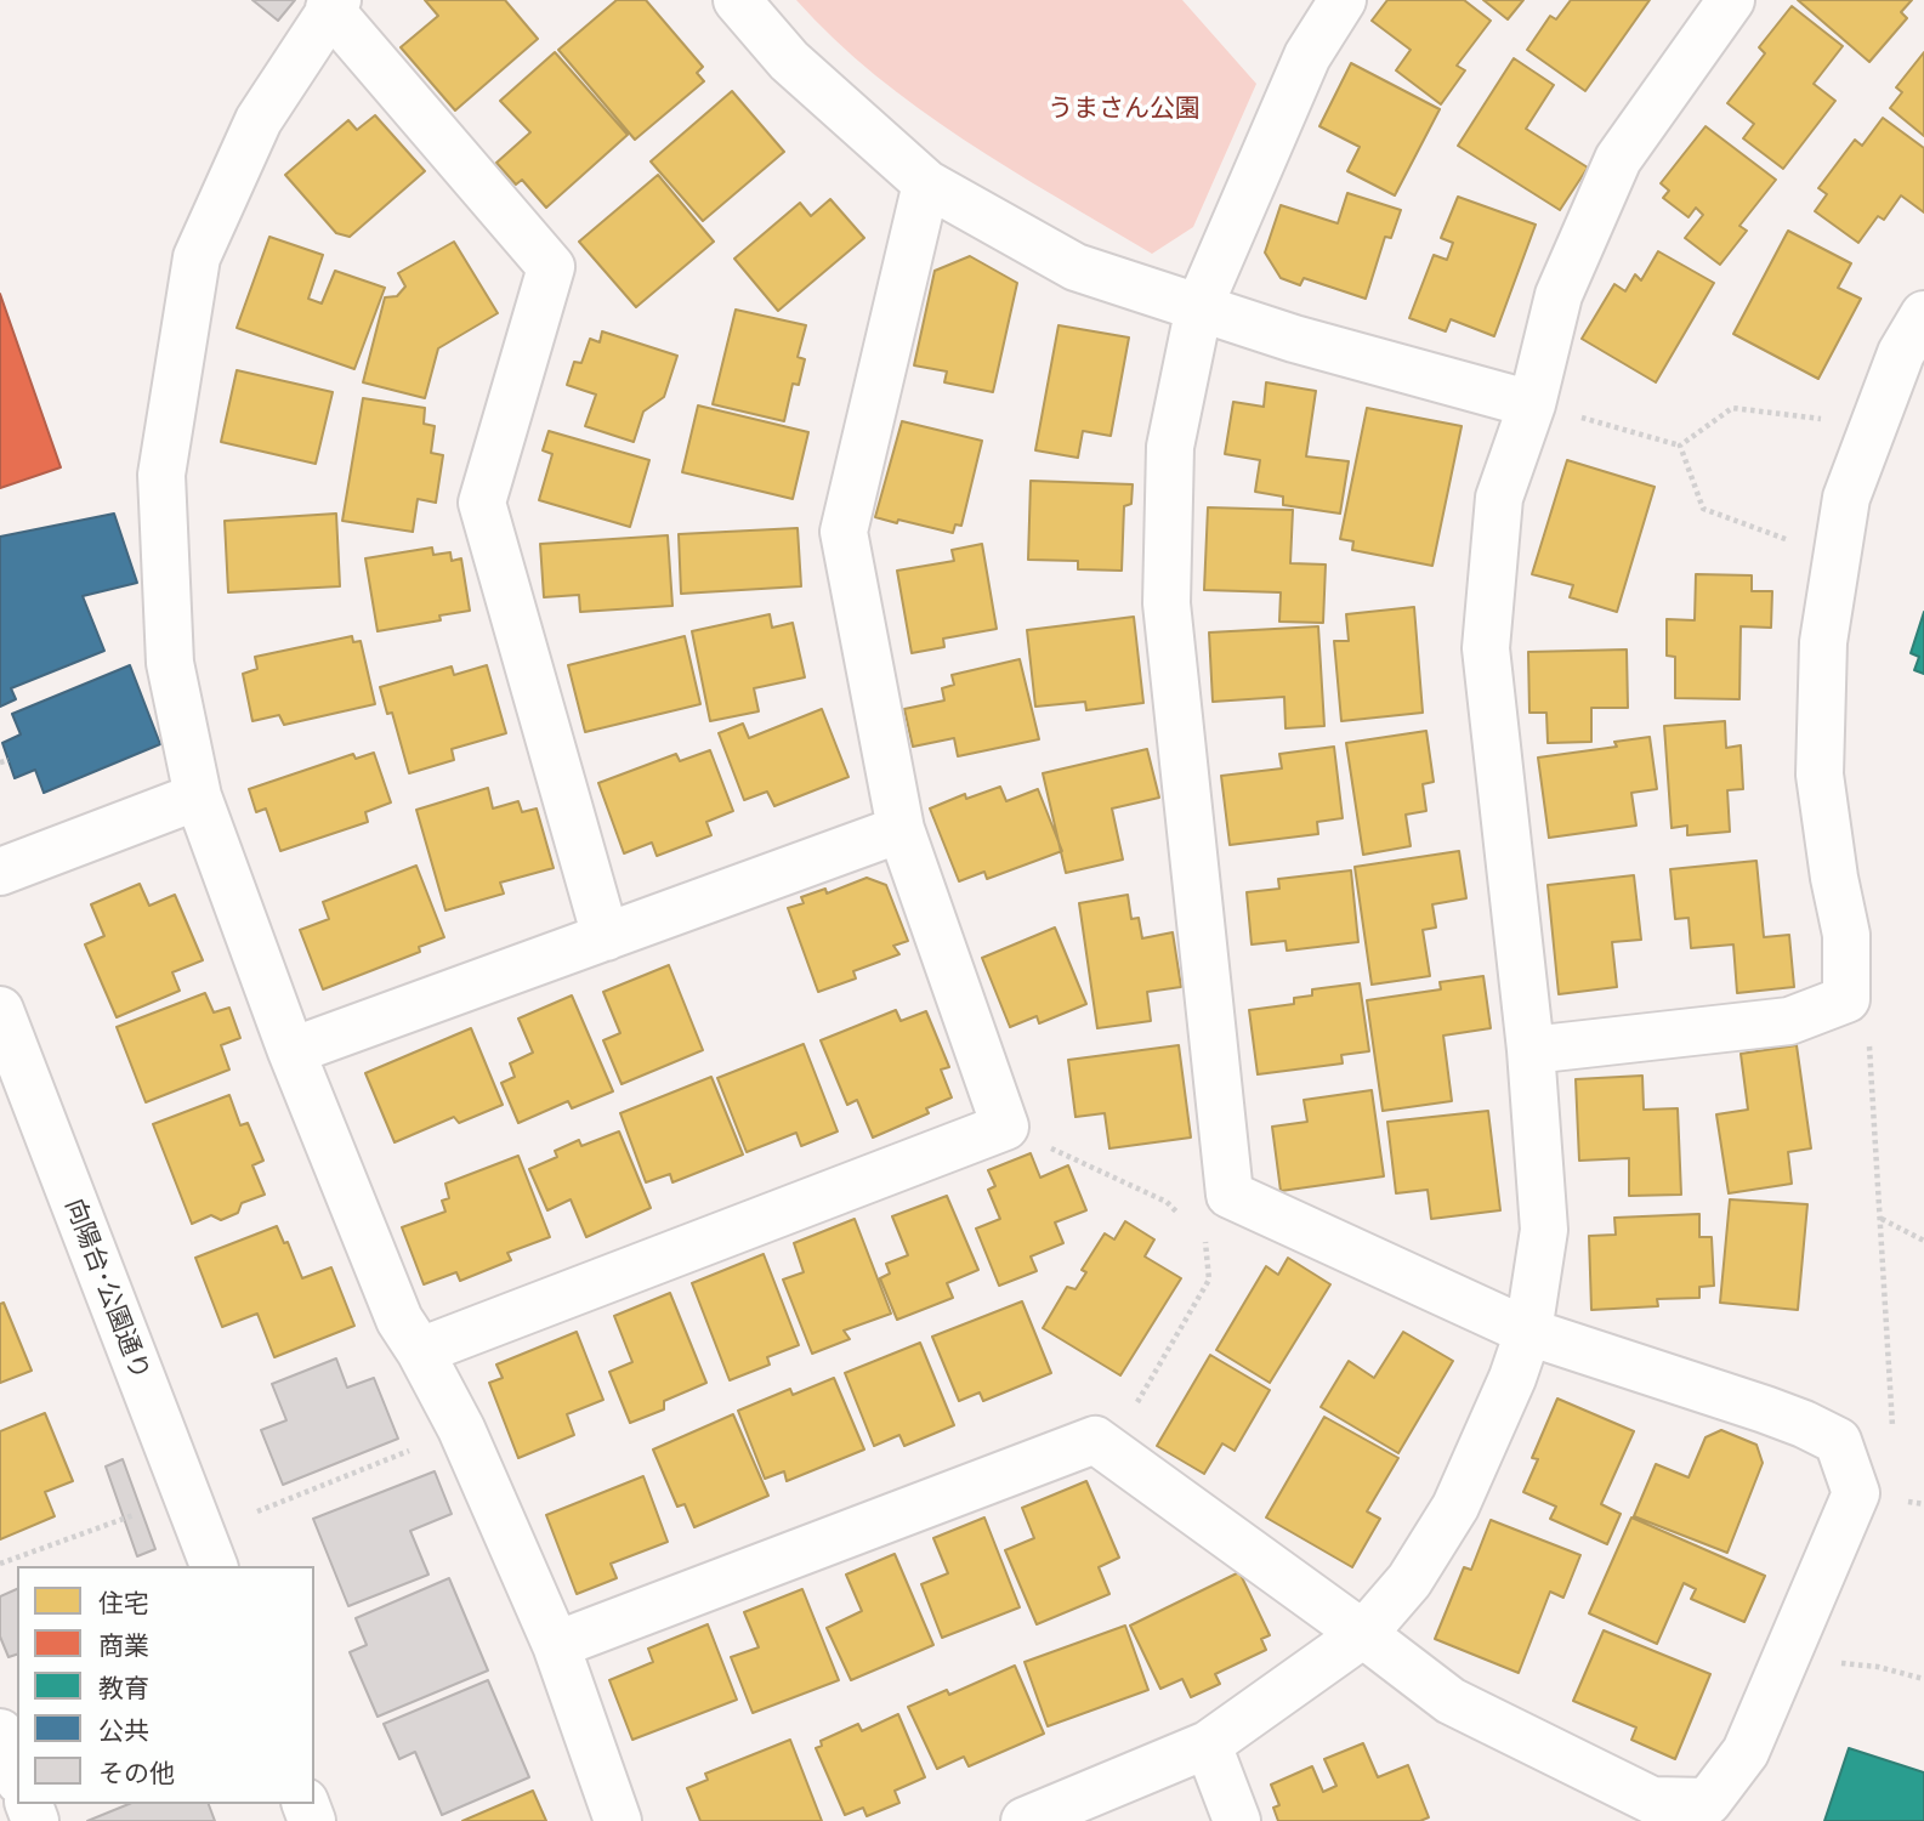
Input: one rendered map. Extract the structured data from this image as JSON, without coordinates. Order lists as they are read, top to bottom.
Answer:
{
  "streets": {
    "street": ["向陽台･公園通り"]
  },
  "parks": ["うまさん公園"],
  "legend": [
    "住宅",
    "商業",
    "教育",
    "公共",
    "その他"
  ]
}
